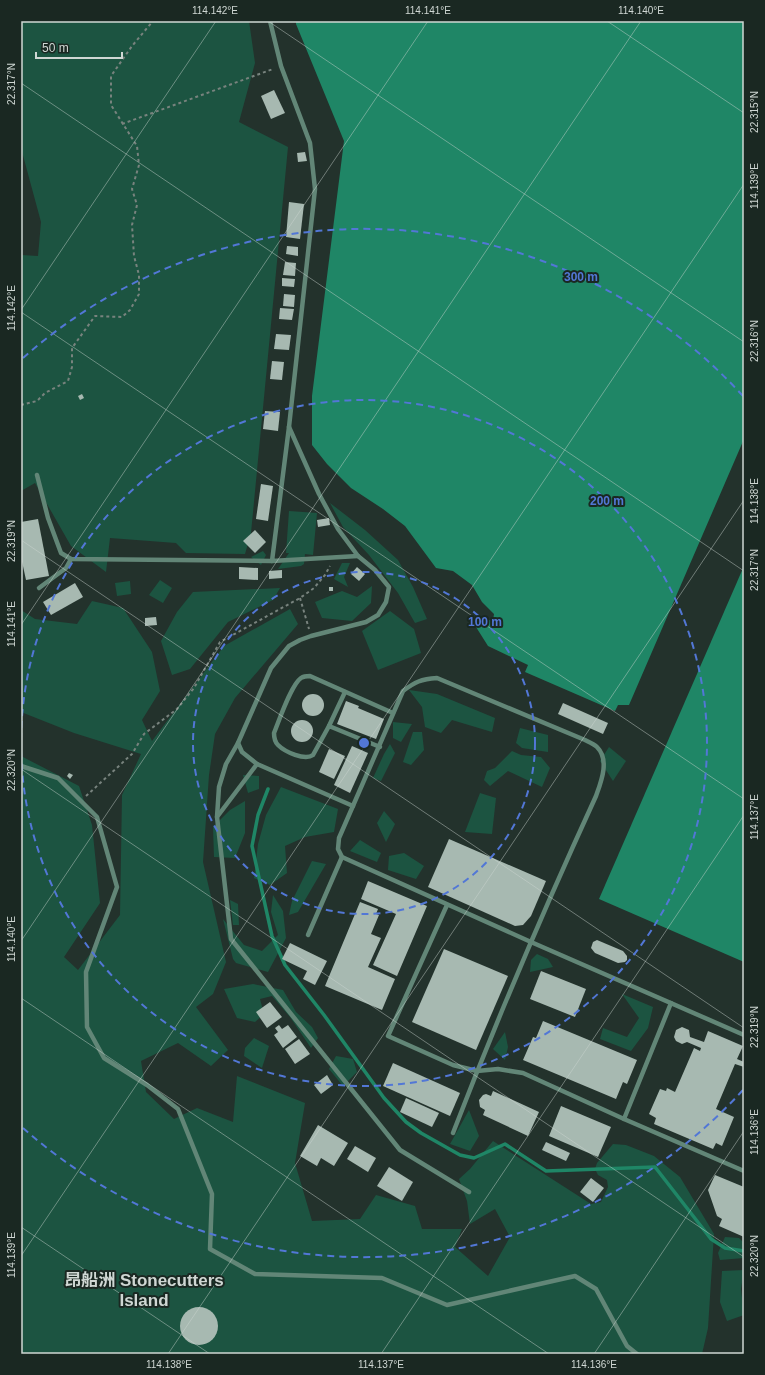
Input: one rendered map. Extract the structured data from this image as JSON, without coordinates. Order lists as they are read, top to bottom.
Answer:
{
  "districts": ["昂船洲 Stonecutters Island"],
  "scale_bar": "50 m",
  "coordinates": [
    "114.142°E",
    "114.141°E",
    "114.140°E",
    "22.317°N",
    "22.315°N",
    "114.139°E",
    "22.316°N",
    "114.138°E",
    "22.319°N",
    "22.320°N",
    "114.137°E",
    "114.136°E"
  ],
  "rings": ["300 m", "200 m", "100 m"]
}
